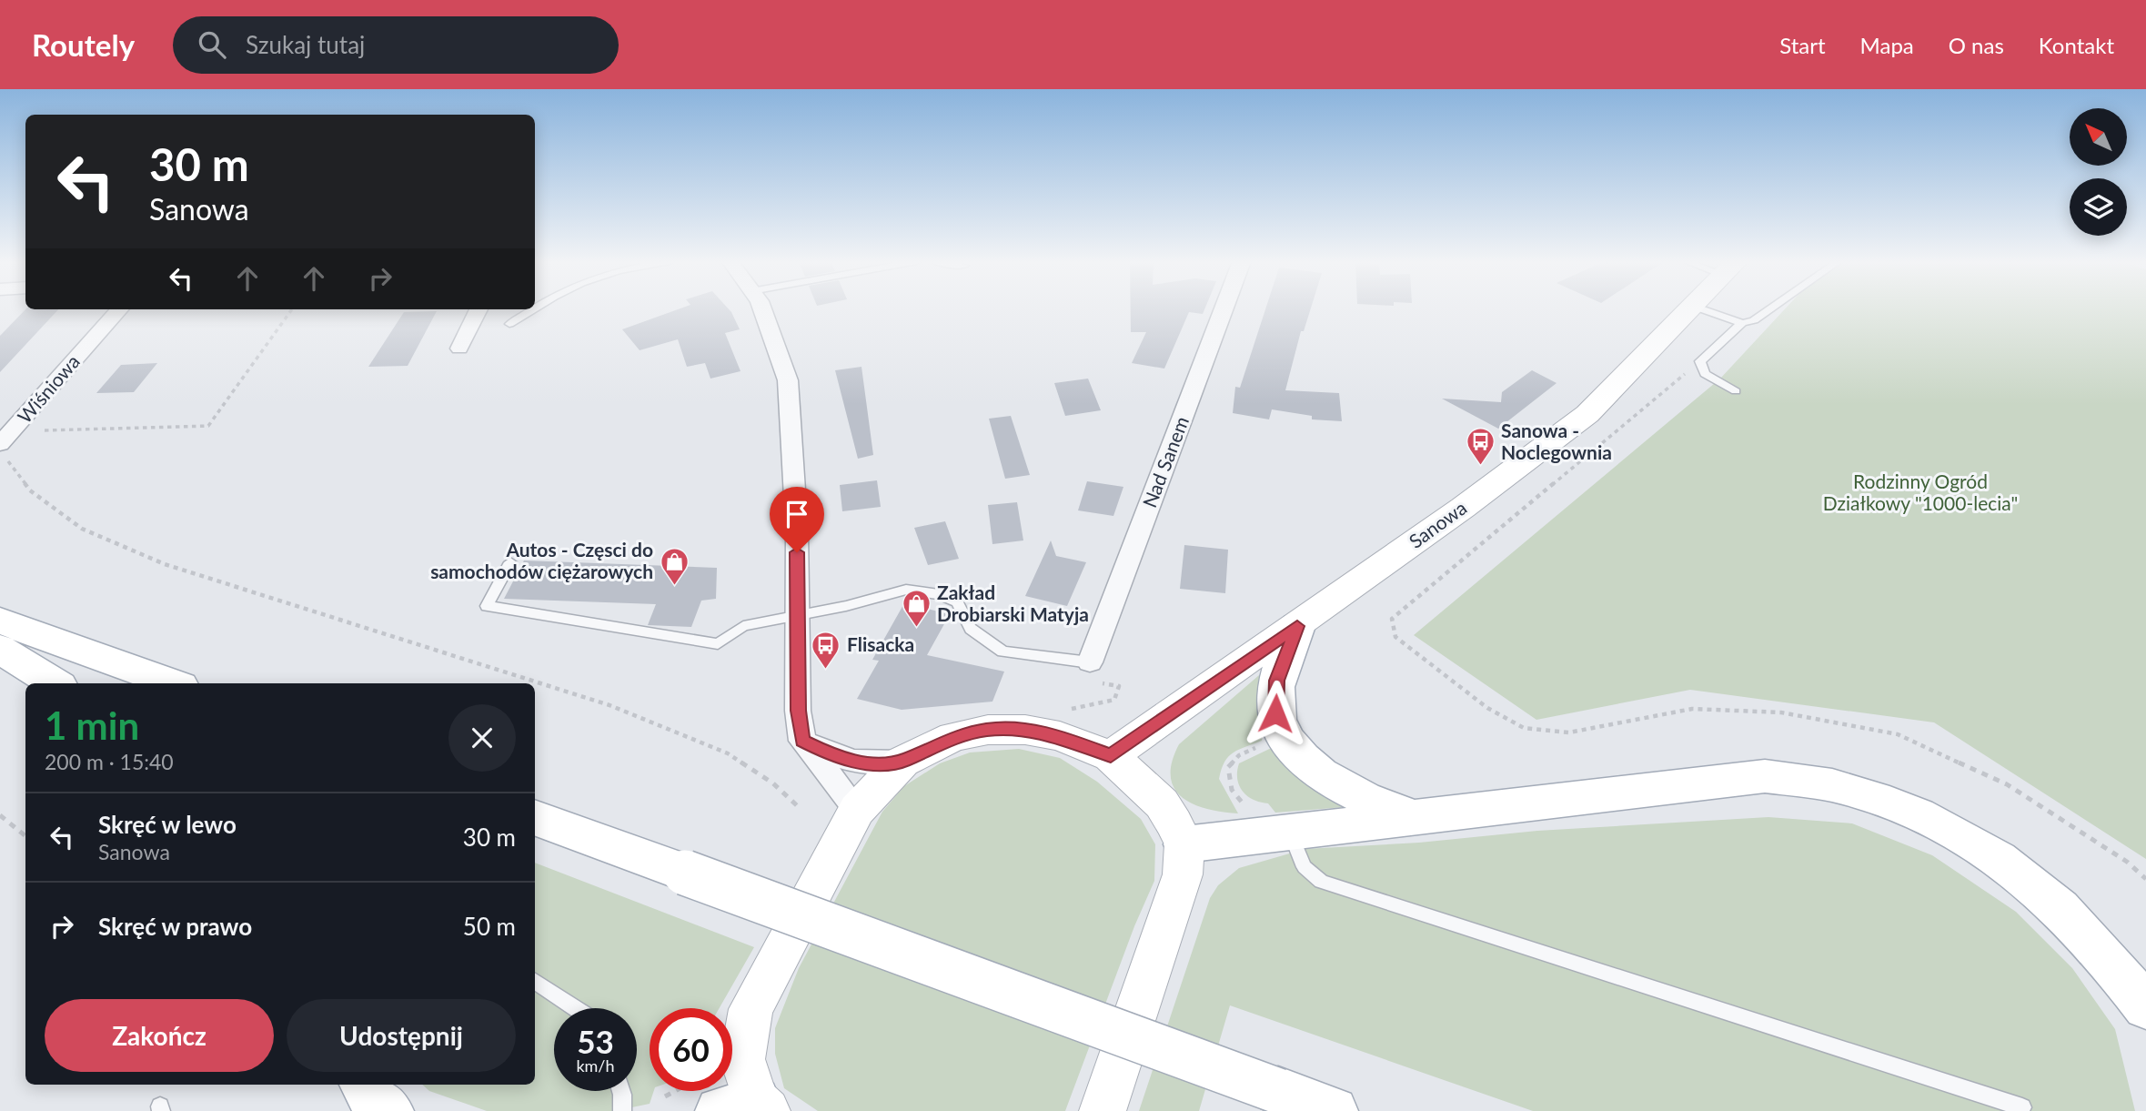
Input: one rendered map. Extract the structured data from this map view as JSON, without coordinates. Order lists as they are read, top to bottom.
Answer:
{
  "streets": {
    "main road": ["Sanowa"],
    "street": ["Wiśniowa", "Nad Sanem"]
  },
  "parks": ["Rodzinny Ogród Działkowy \"1000-lecia\""],
  "places": {
    "bus stop": ["Sanowa - Noclegownia", "Flisacka"],
    "shop": ["Autos - Częsci do samochodów ciężarowych", "Zakład Drobiarski Matyja"]
  },
  "north": "top left",
  "page": {
    "header": "Routely",
    "search": "Szukaj tutaj",
    "nav": [
      "Start",
      "Mapa",
      "O nas",
      "Kontakt"
    ],
    "turn": ["30 m", "Sanowa"],
    "heading": ["1 min", "200 m · 15:40"],
    "list": [
      {
        "name": "Skręć w lewo",
        "note": "Sanowa",
        "value": "30 m"
      },
      {
        "name": "Skręć w prawo",
        "value": "50 m"
      }
    ],
    "buttons": ["Zakończ", "Udostępnij"],
    "speed": "53 km/h",
    "limit": "60"
  }
}
